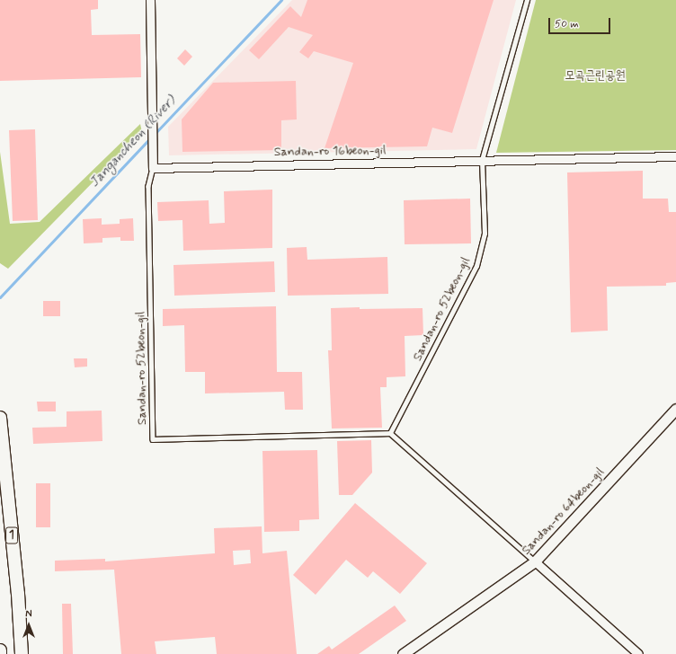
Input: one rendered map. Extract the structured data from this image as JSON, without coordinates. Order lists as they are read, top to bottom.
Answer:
{
  "streets": {
    "main road": ["1"],
    "street": ["Sandan-ro 16beon-gil", "Sandan-ro 64beon-gil"],
    "lane": ["Sandan-ro 52beon-gil"]
  },
  "crossings": [
    ["Sandan-ro 16beon-gil", "Sandan-ro 52beon-gil"]
  ],
  "water": ["Jangancheon (River)"],
  "parks": ["모곡근린공원"],
  "scale_bar": "50 m",
  "north": "top"
}
